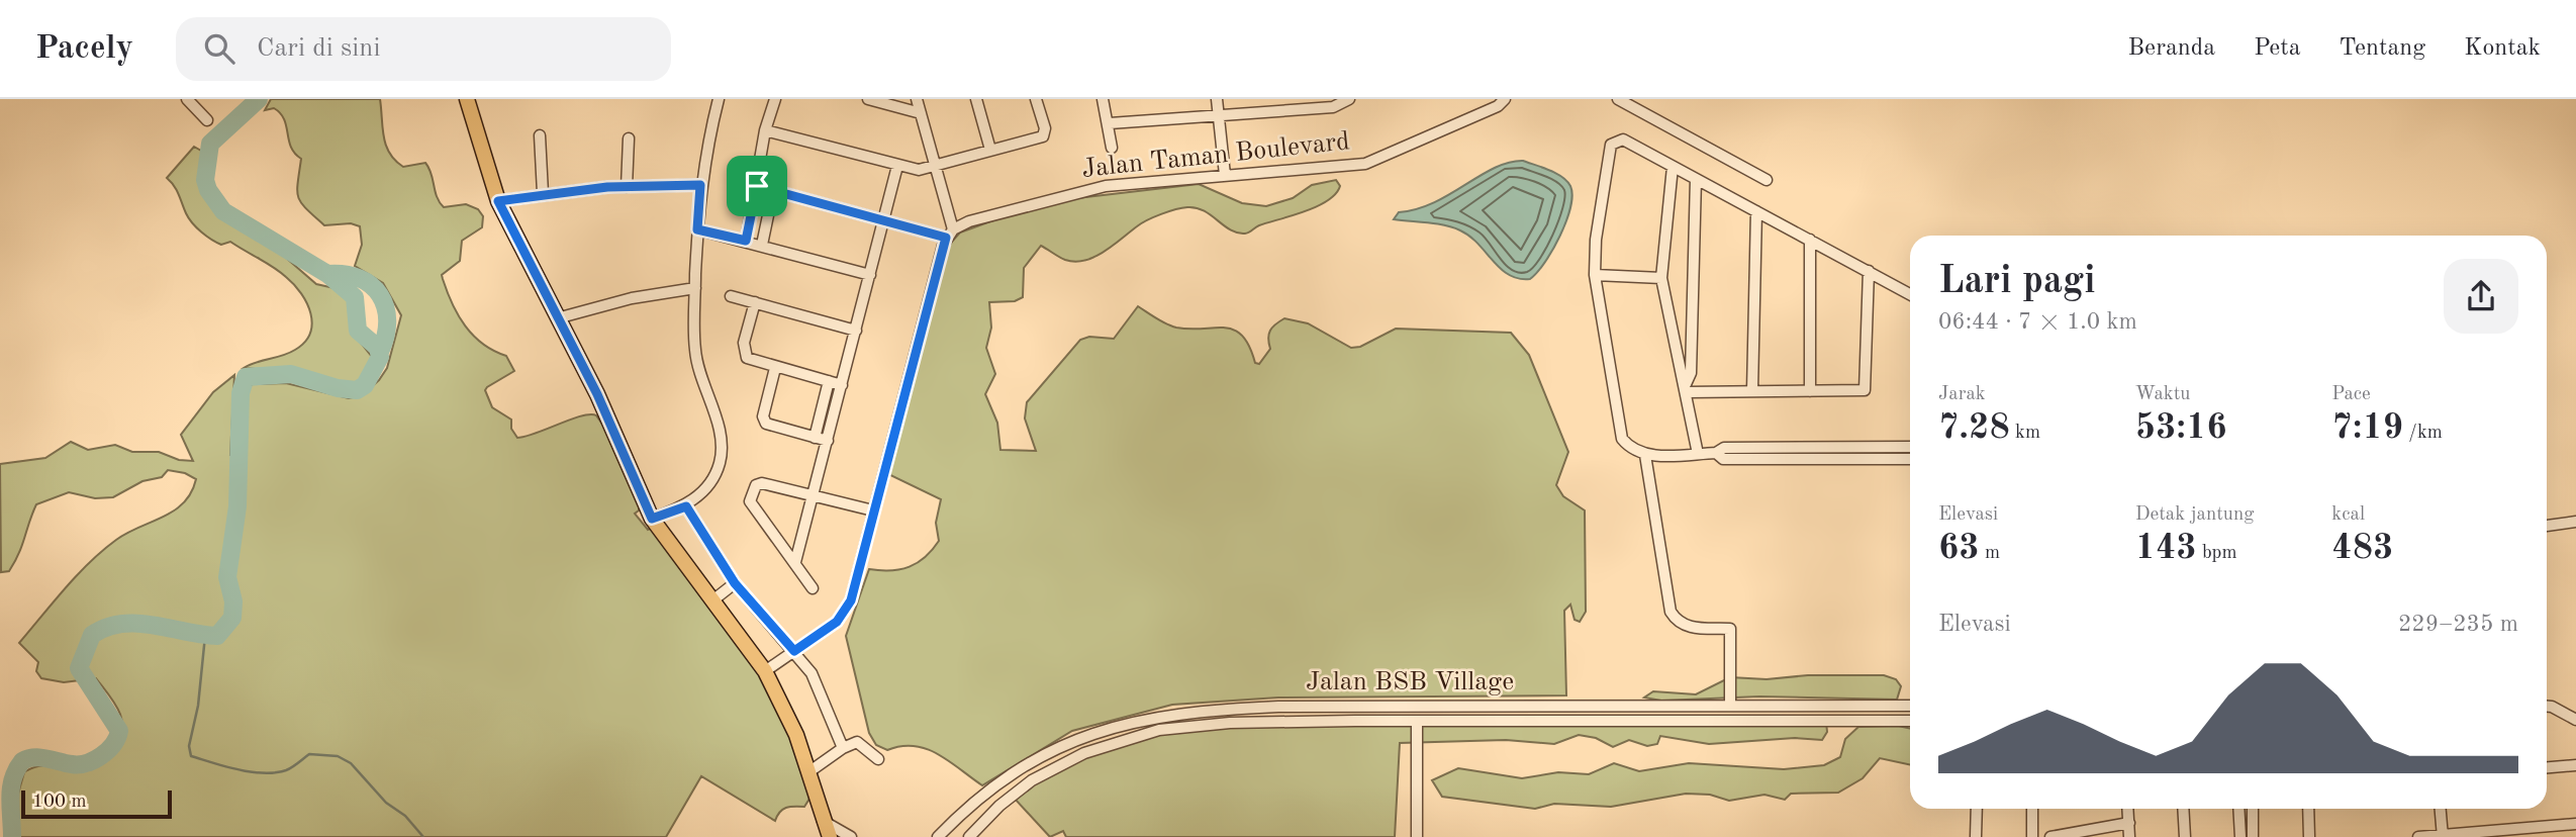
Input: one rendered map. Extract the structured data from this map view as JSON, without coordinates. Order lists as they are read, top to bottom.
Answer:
{
  "streets": {
    "street": ["Jalan Taman Boulevard", "Jalan BSB Village"]
  },
  "scale_bar": "100 m",
  "page": {
    "header": "Pacely",
    "search": "Cari di sini",
    "nav": [
      "Beranda",
      "Peta",
      "Tentang",
      "Kontak"
    ],
    "heading": ["Lari pagi", "06:44 · 7 × 1.0 km"],
    "stats": [
      ["Jarak", "7.28 km"],
      ["Waktu", "53:16"],
      ["Pace", "7:19 /km"],
      ["Elevasi", "63 m"],
      ["Detak jantung", "143 bpm"],
      ["kcal", "483"]
    ],
    "chart": ["Elevasi", "229–235 m"],
    "scale": "100 m"
  }
}
